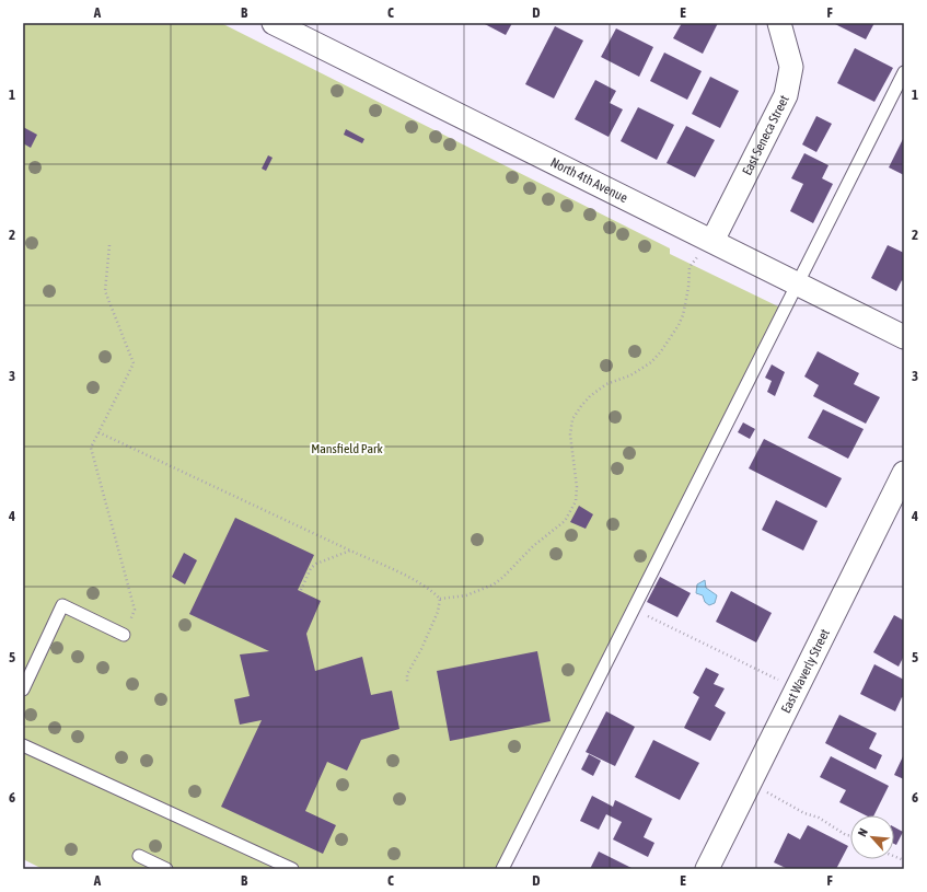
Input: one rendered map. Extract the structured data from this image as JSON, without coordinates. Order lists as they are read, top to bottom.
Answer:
{
  "streets": {
    "street": ["East Seneca Street", "North 4th Avenue", "East Waverly Street"]
  },
  "crossings": [
    ["East Seneca Street", "North 4th Avenue"]
  ],
  "parks": ["Mansfield Park"],
  "north": "top left",
  "grid": {
    "columns": [
      "A",
      "B",
      "C",
      "D",
      "E",
      "F"
    ],
    "rows": [
      "1",
      "2",
      "3",
      "4",
      "5",
      "6"
    ]
  }
}
